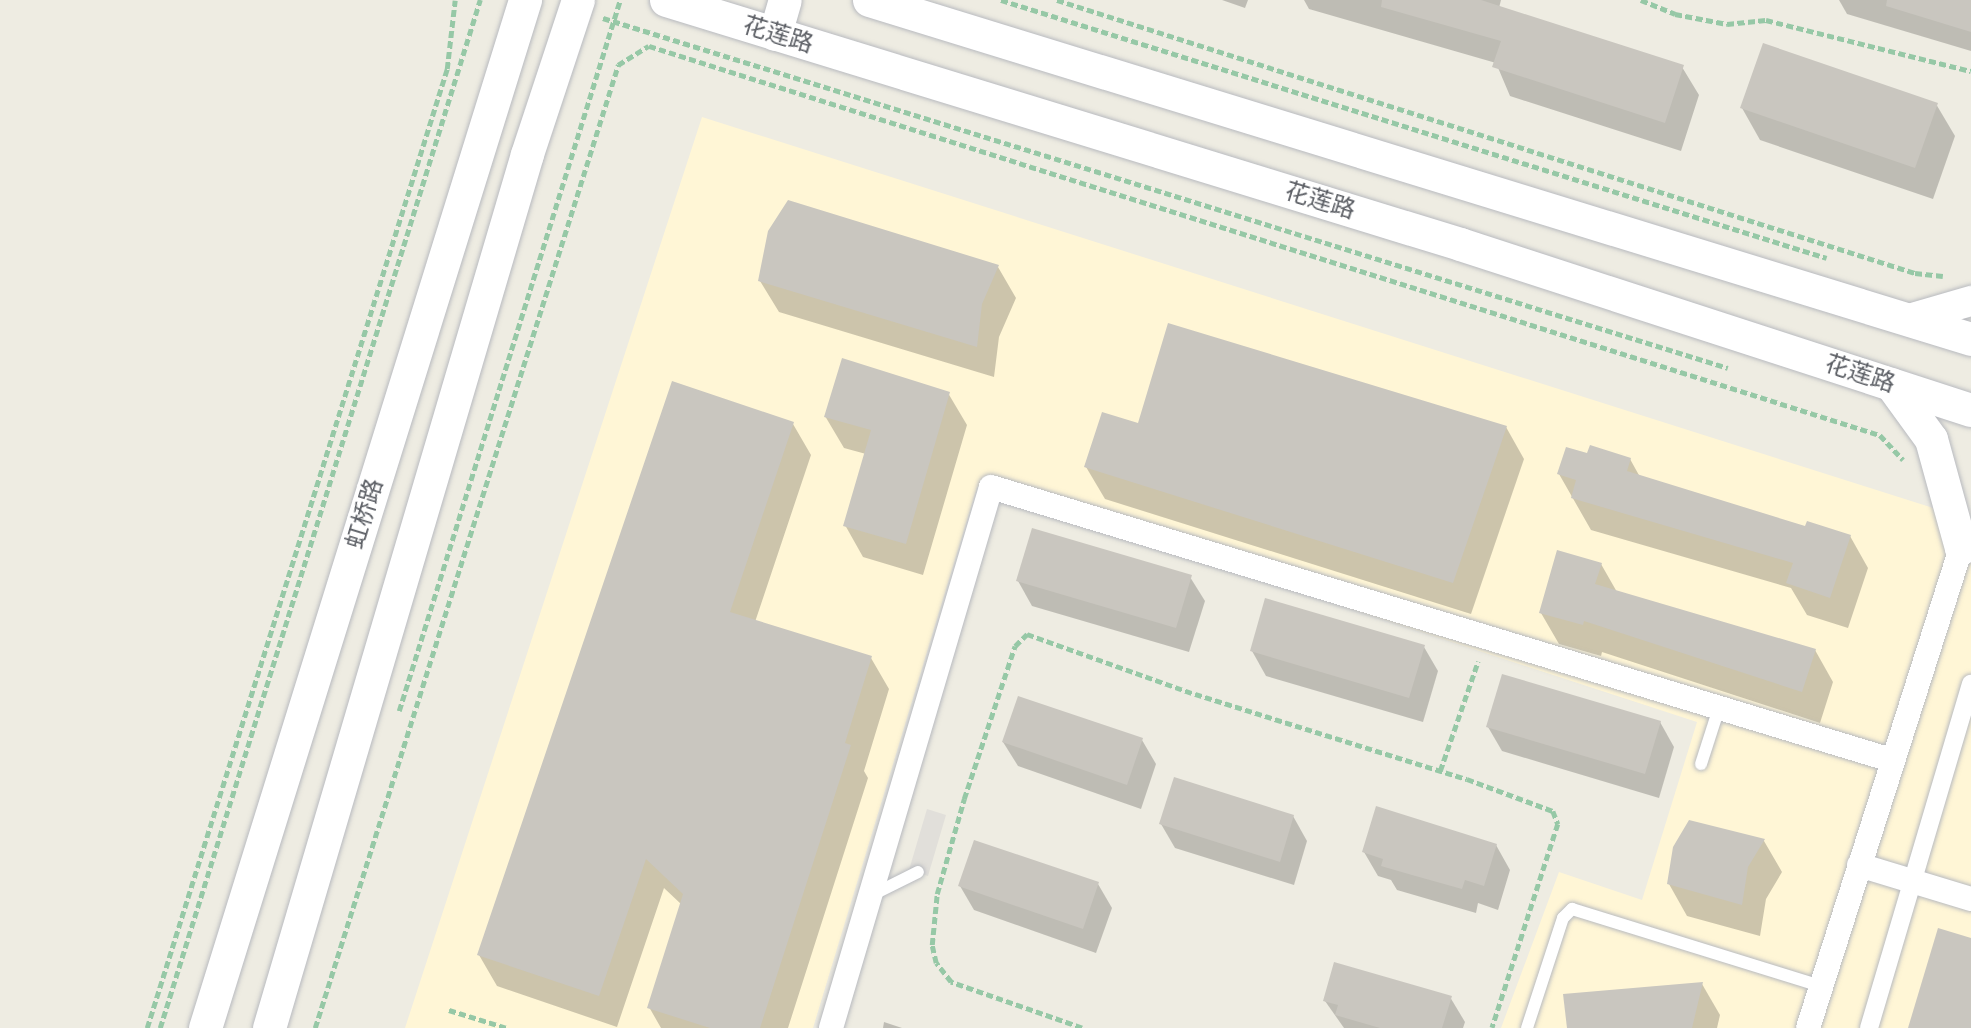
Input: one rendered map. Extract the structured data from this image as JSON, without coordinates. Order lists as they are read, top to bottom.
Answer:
{
  "streets": {
    "main road": ["花莲路", "虹桥路"]
  }
}
